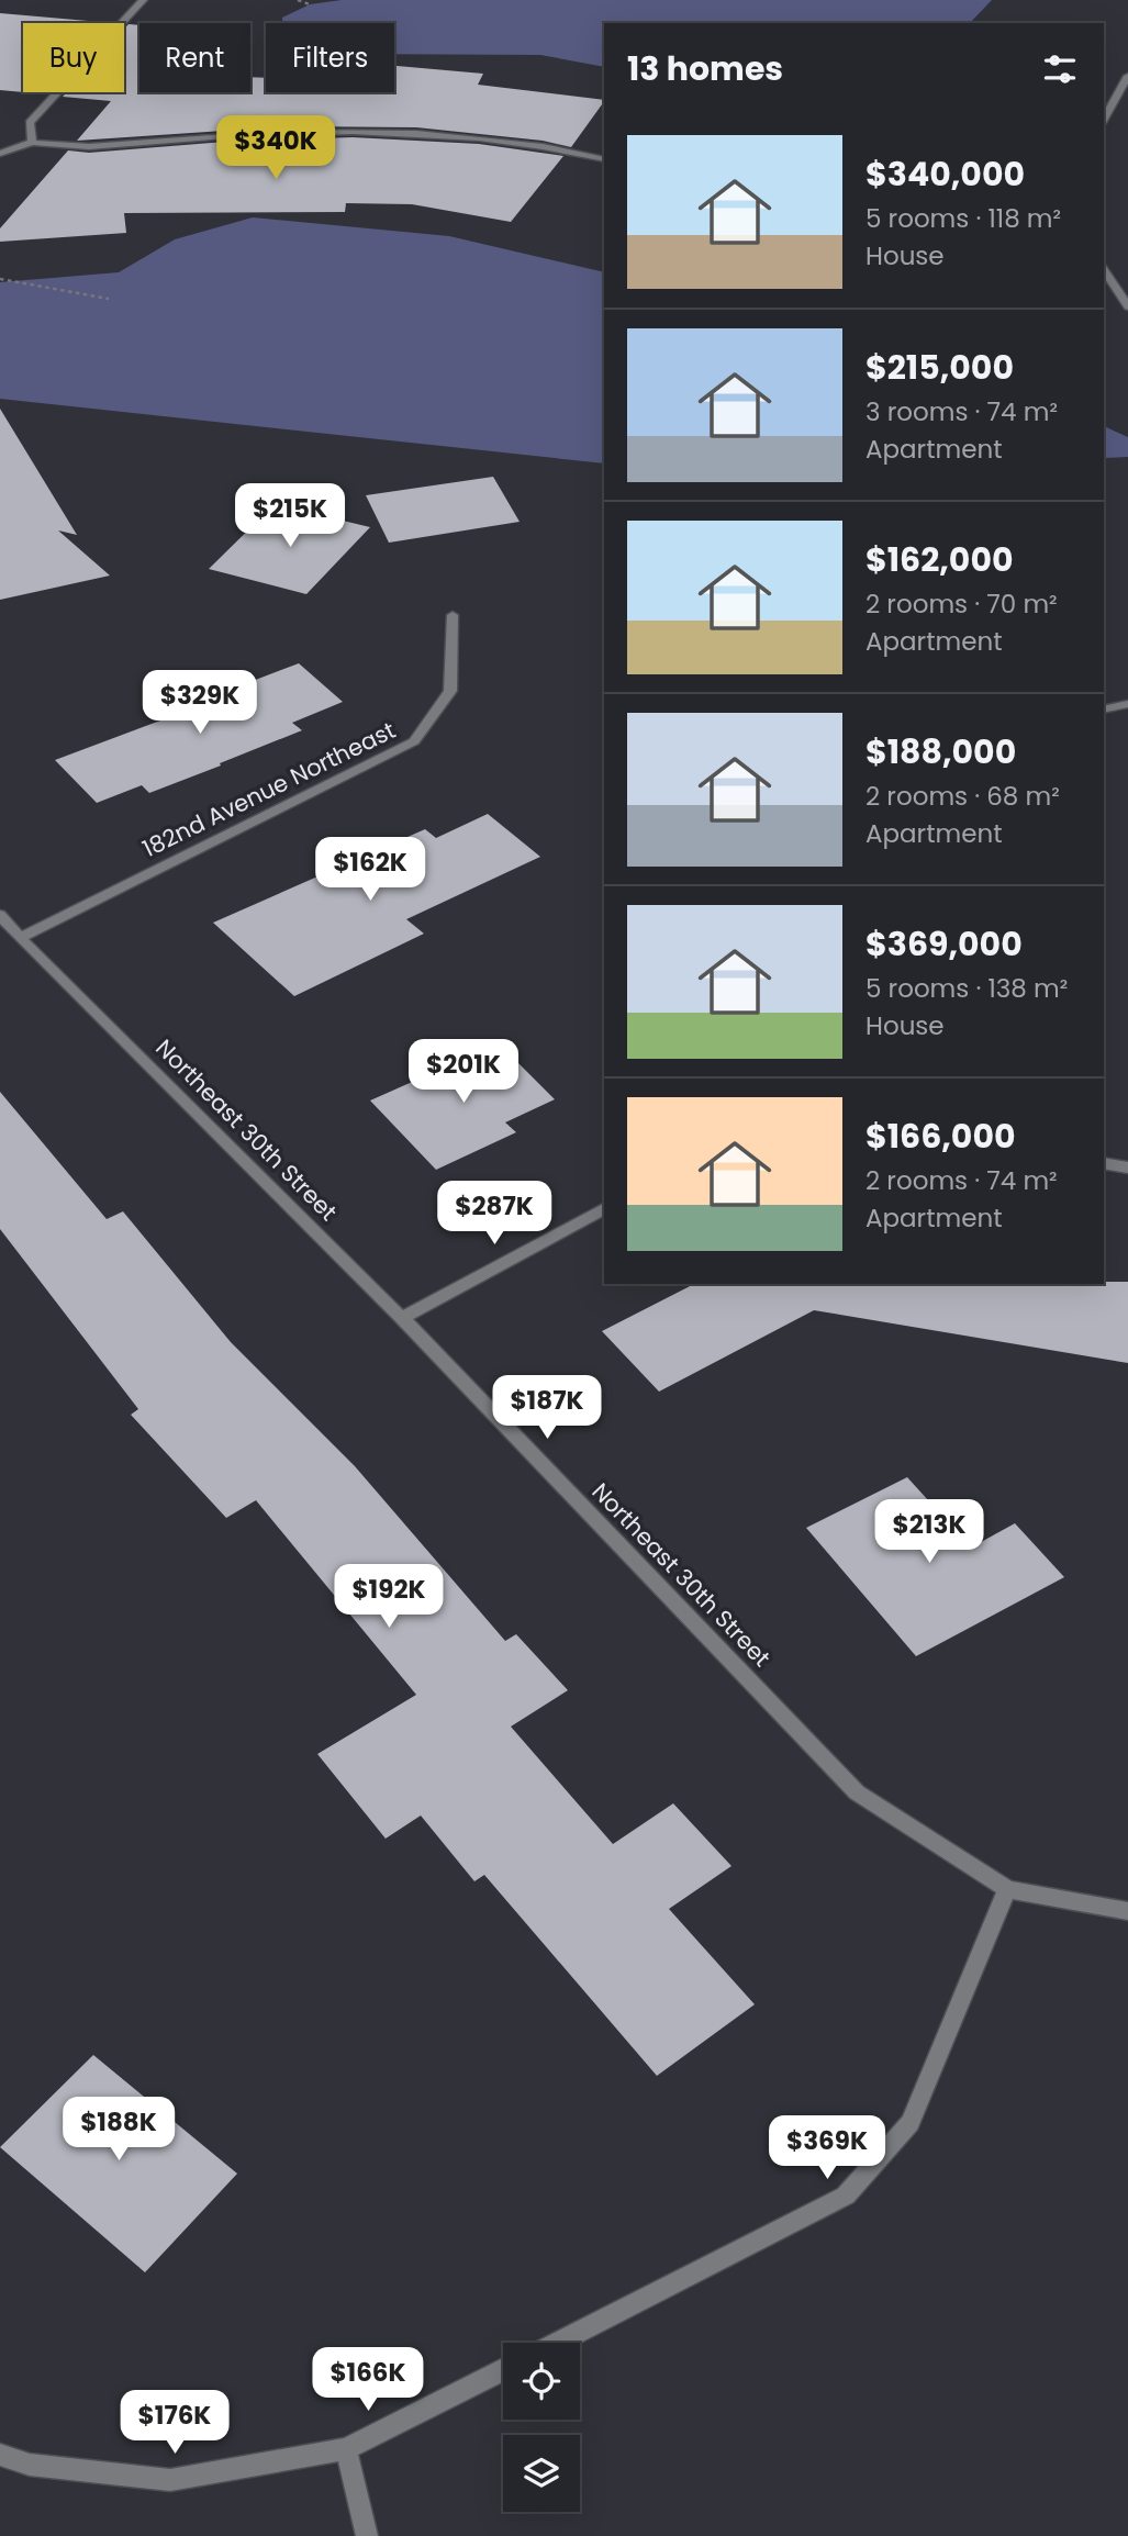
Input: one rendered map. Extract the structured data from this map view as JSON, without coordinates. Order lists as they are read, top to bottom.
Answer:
{
  "streets": {
    "street": ["182nd Avenue Northeast", "Northeast 30th Street"]
  },
  "crossings": [
    ["182nd Avenue Northeast", "Northeast 30th Street"]
  ],
  "page": {
    "chip": ["Buy", "Rent", "Filters"],
    "heading": "13 homes",
    "price": [
      "$340K",
      "$215K",
      "$329K",
      "$162K",
      "$201K",
      "$287K",
      "$187K",
      "$213K",
      "$192K",
      "$188K",
      "$369K",
      "$166K",
      "$176K"
    ],
    "list": [
      {
        "name": "$340,000",
        "note": "5 rooms · 118 m² · House"
      },
      {
        "name": "$215,000",
        "note": "3 rooms · 74 m² · Apartment"
      },
      {
        "name": "$162,000",
        "note": "2 rooms · 70 m² · Apartment"
      },
      {
        "name": "$188,000",
        "note": "2 rooms · 68 m² · Apartment"
      },
      {
        "name": "$369,000",
        "note": "5 rooms · 138 m² · House"
      },
      {
        "name": "$166,000",
        "note": "2 rooms · 74 m² · Apartment"
      }
    ]
  }
}
